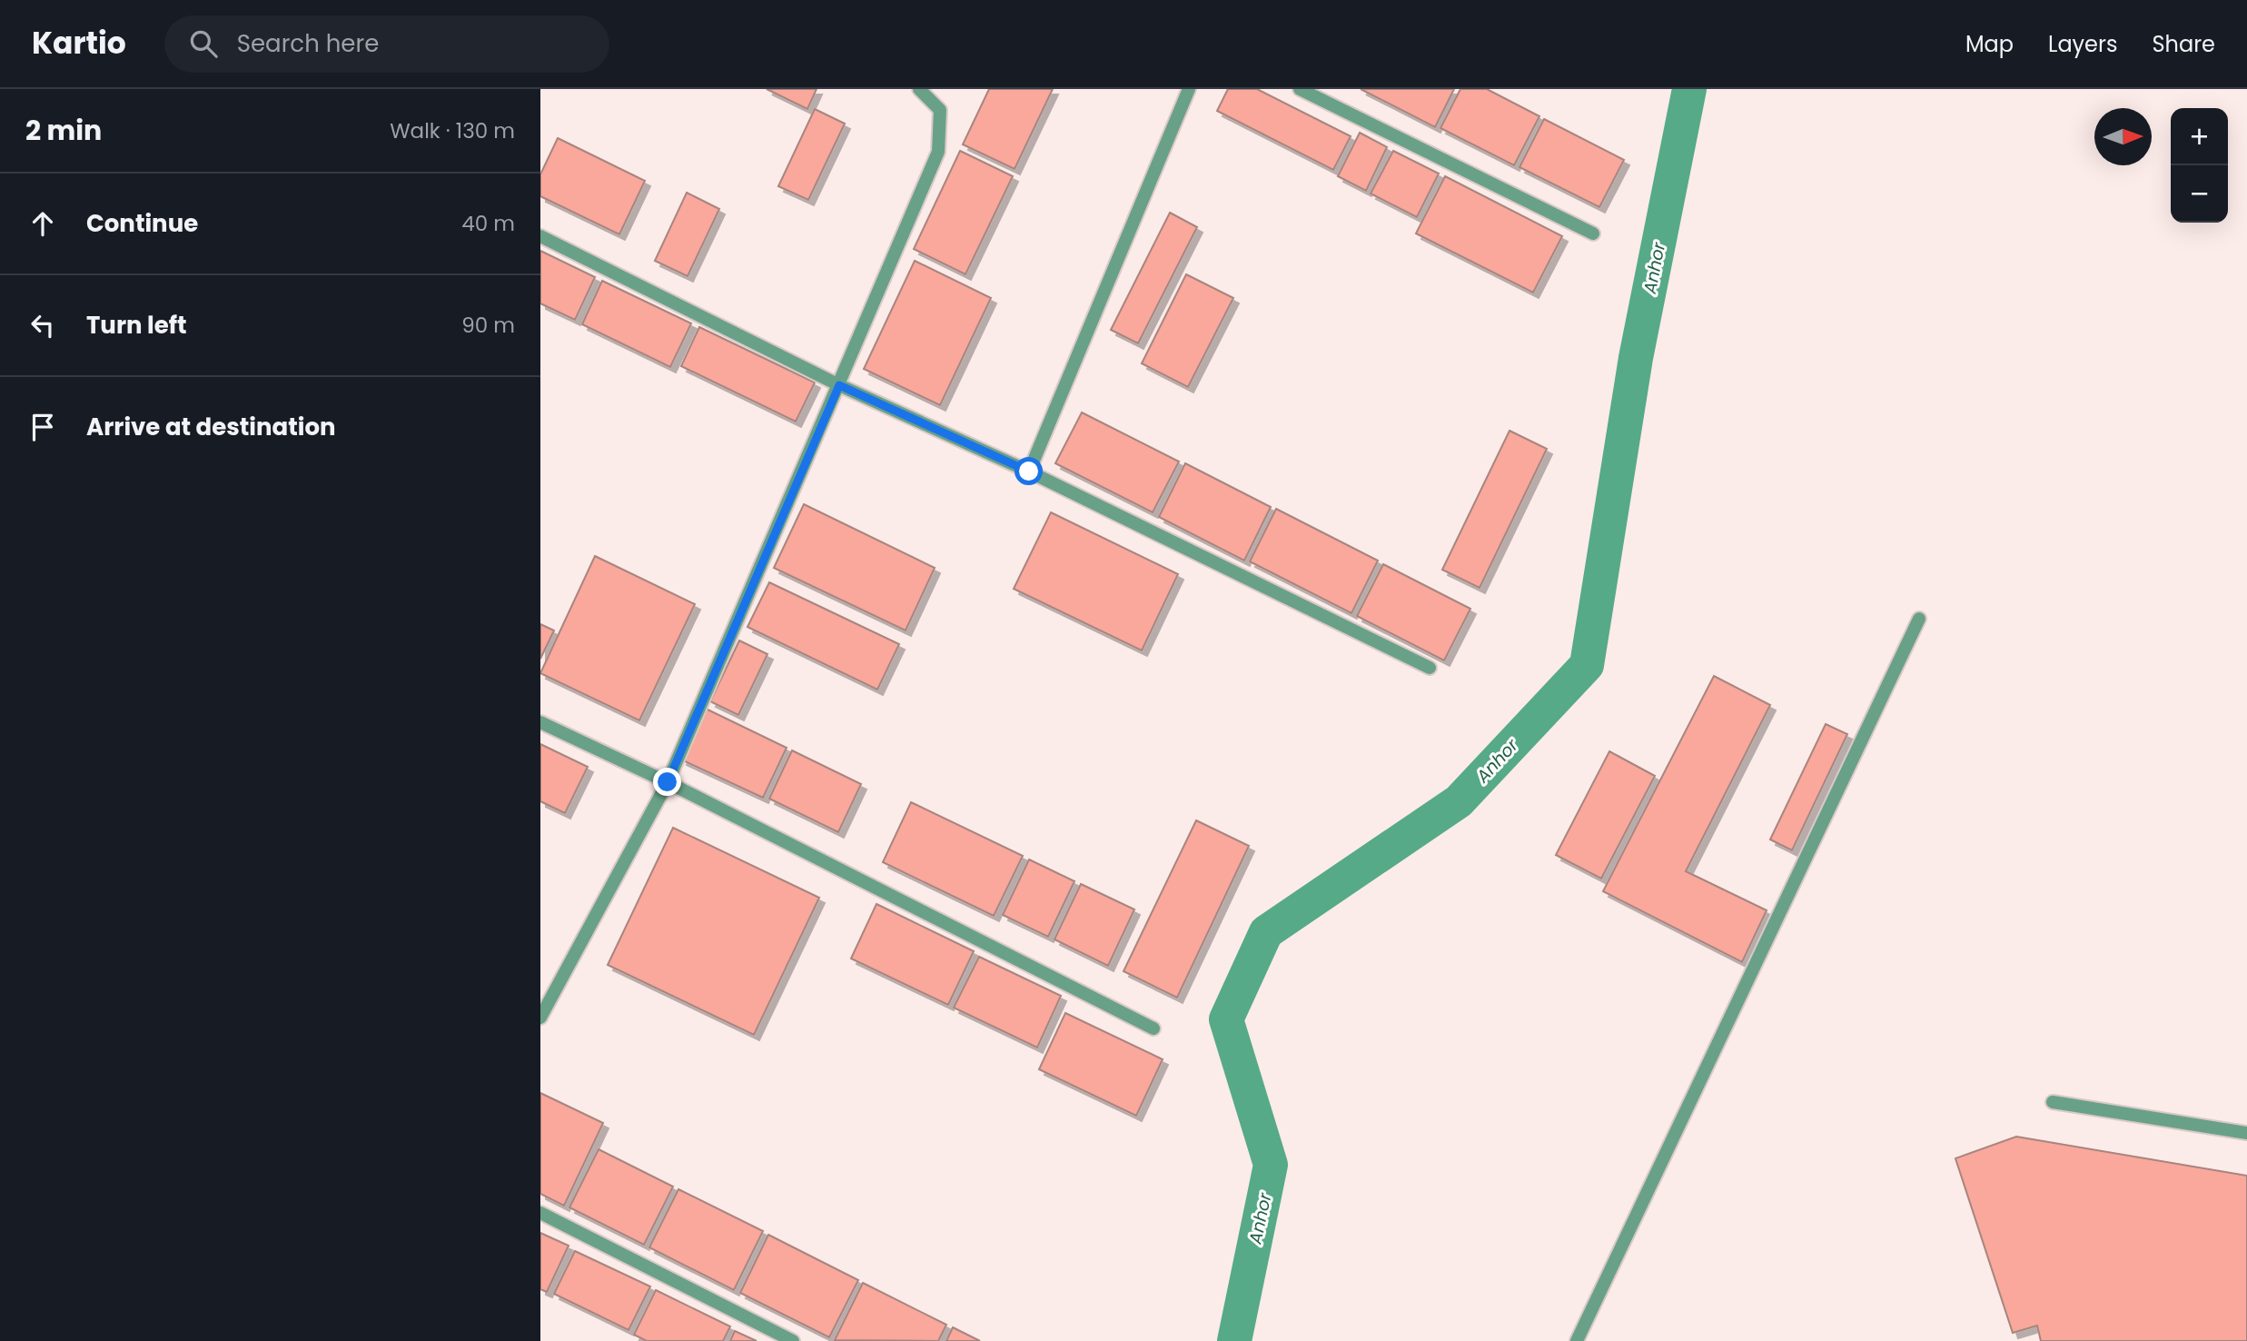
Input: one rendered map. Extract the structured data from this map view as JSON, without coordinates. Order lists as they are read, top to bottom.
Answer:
{
  "water": ["Anhor"],
  "north": "right",
  "page": {
    "header": "Kartio",
    "search": "Search here",
    "nav": ["Map", "Layers", "Share"],
    "heading": ["2 min", "Walk · 130 m"],
    "map_buttons": ["+", "−"],
    "list": [
      ["Continue", "40 m"],
      ["Turn left", "90 m"],
      "Arrive at destination"
    ]
  }
}
